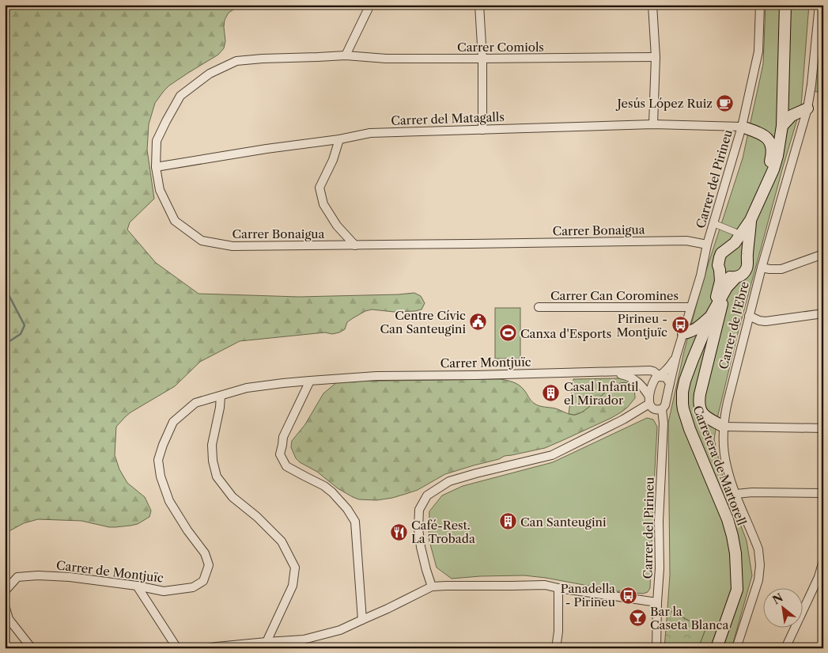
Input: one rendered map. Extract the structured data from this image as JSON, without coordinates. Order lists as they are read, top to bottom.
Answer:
{
  "streets": {
    "main road": ["Carretera de Martorell"],
    "street": [
      "Carrer Comiols",
      "Carrer del Matagalls",
      "Carrer del Pirineu",
      "Carrer Bonaigua",
      "Carrer Can Coromines",
      "Carrer de l'Ebre",
      "Carrer Montjuïc",
      "Carrer de Montjuïc"
    ]
  },
  "crossings": [
    ["Carrer Comiols", "Carrer Bonaigua"],
    ["Carrer del Matagalls", "Carrer del Pirineu"],
    ["Carrer del Matagalls", "Carrer Bonaigua"],
    ["Carrer del Pirineu", "Carrer Bonaigua"],
    ["Carrer del Pirineu", "Carrer Can Coromines"],
    ["Carrer del Pirineu", "Carrer Montjuïc"],
    ["Carrer Montjuïc", "Carrer de Montjuïc"]
  ],
  "places": {
    "cafe": ["Jesús López Ruiz"],
    "public building": ["Centre Cívic Can Santeugini"],
    "bus stop": ["Pirineu - Montjuïc", "Panadella - Pirineu"],
    "sports": ["Canxa d'Esports"],
    "building": ["Casal Infantil el Mirador", "Can Santeugini"],
    "restaurant": ["Café-Rest. La Trobada"],
    "bar": ["Bar la Caseta Blanca"]
  },
  "north": "top left"
}
